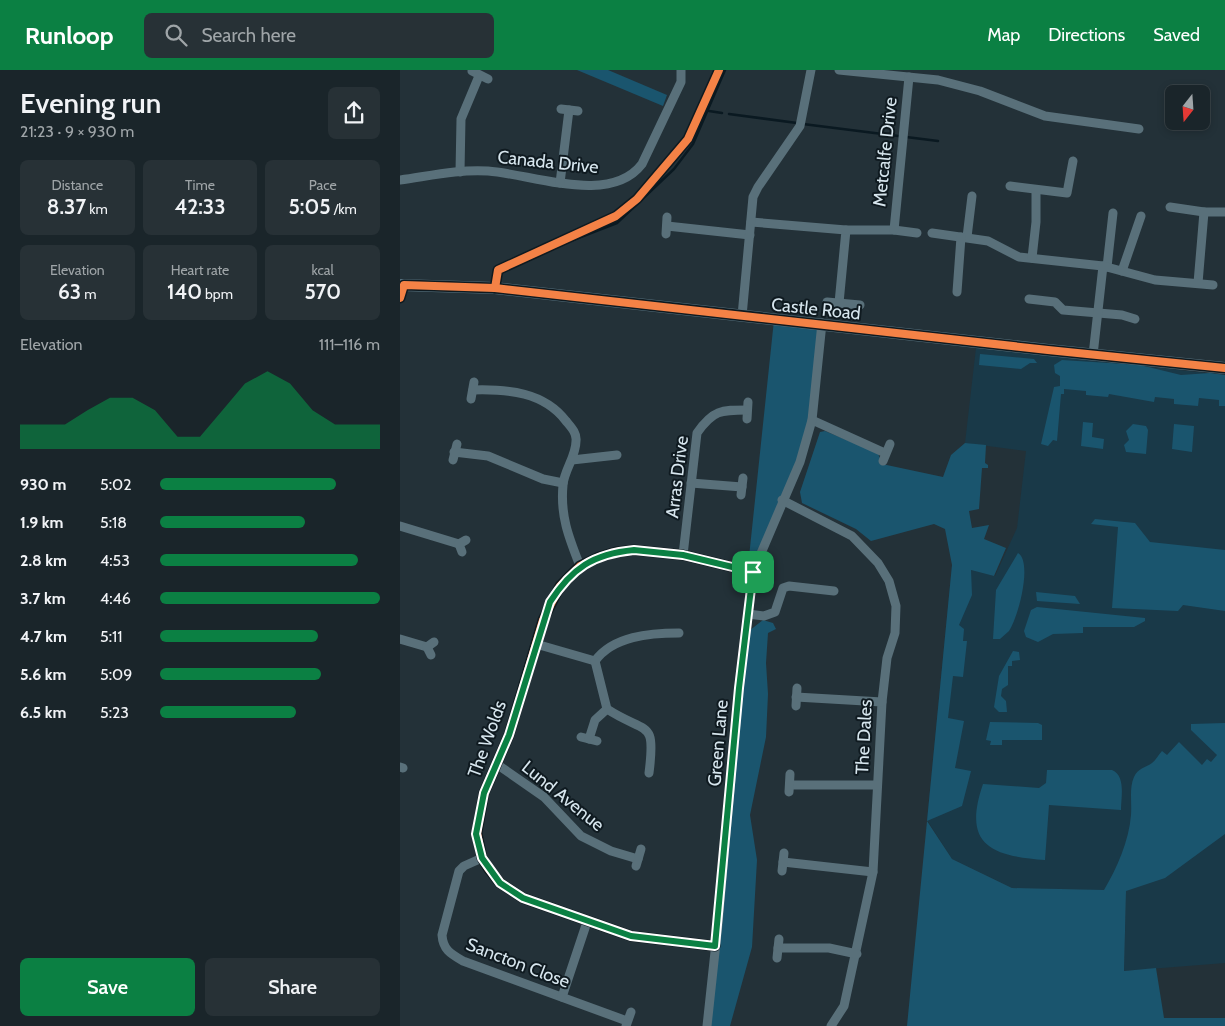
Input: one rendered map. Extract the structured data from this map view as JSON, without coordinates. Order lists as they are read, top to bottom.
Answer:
{
  "streets": {
    "street": [
      "Metcalfe Drive",
      "Canada Drive",
      "Castle Road",
      "Arras Drive",
      "The Dales",
      "The Wolds",
      "Green Lane",
      "Lund Avenue",
      "Sancton Close"
    ]
  },
  "crossings": [
    ["Castle Road", "Green Lane"],
    ["Arras Drive", "The Wolds"],
    ["The Dales", "Green Lane"],
    ["The Wolds", "Green Lane"],
    ["The Wolds", "Lund Avenue"],
    ["The Wolds", "Sancton Close"]
  ],
  "north": "bottom",
  "page": {
    "header": "Runloop",
    "search": "Search here",
    "nav": ["Map", "Directions", "Saved"],
    "heading": ["Evening run", "21:23 · 9 × 930 m"],
    "stats": [
      ["Distance", "8.37 km"],
      ["Time", "42:33"],
      ["Pace", "5:05 /km"],
      ["Elevation", "63 m"],
      ["Heart rate", "140 bpm"],
      ["kcal", "570"]
    ],
    "chart": ["Elevation", "111–116 m"],
    "list": [
      {
        "name": "930 m",
        "note": "5:02"
      },
      {
        "name": "1.9 km",
        "note": "5:18"
      },
      {
        "name": "2.8 km",
        "note": "4:53"
      },
      {
        "name": "3.7 km",
        "note": "4:46"
      },
      {
        "name": "4.7 km",
        "note": "5:11"
      },
      {
        "name": "5.6 km",
        "note": "5:09"
      },
      {
        "name": "6.5 km",
        "note": "5:23"
      }
    ],
    "buttons": ["Save", "Share"]
  }
}
